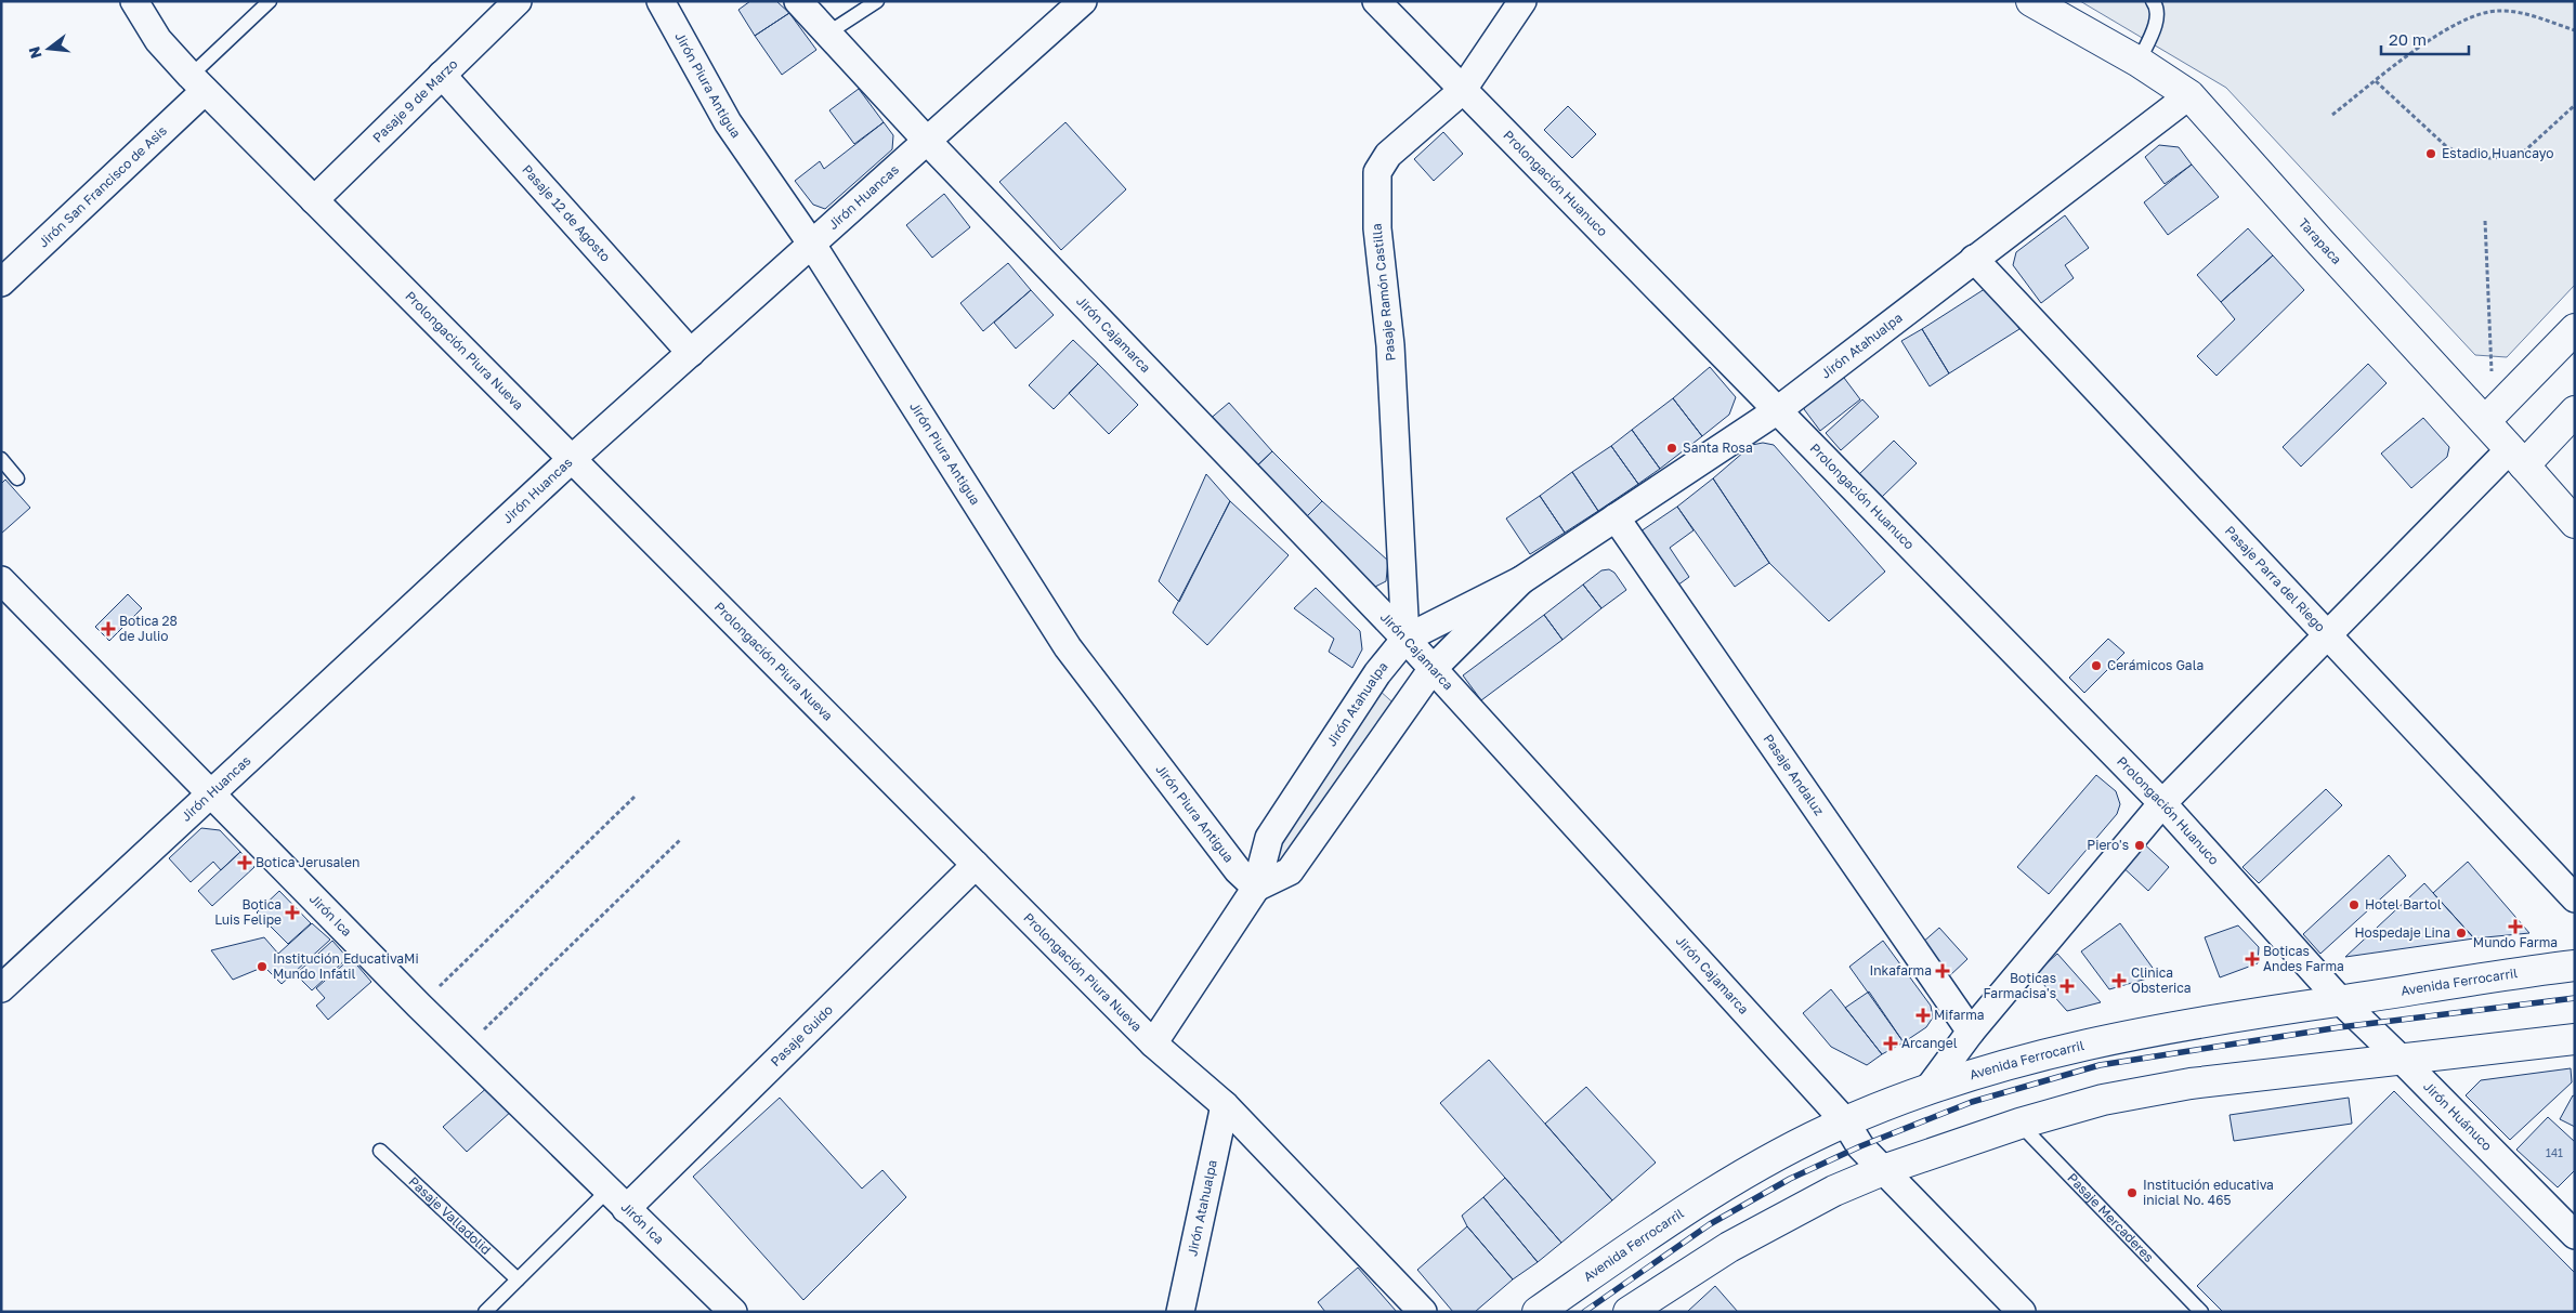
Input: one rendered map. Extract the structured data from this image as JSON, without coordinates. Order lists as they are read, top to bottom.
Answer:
{
  "streets": {
    "main road": ["Tarapaca", "Avenida Ferrocarril"],
    "street": [
      "Jirón Piura Antigua",
      "Pasaje 9 de Marzo",
      "Prolongación Huanuco",
      "Jirón San Francisco de Asis",
      "Jirón Huancas",
      "Pasaje 12 de Agosto",
      "Pasaje Ramón Castilla",
      "Jirón Cajamarca",
      "Jirón Atahualpa",
      "Prolongación Piura Nueva",
      "Pasaje Parra del Riego",
      "Pasaje Andaluz",
      "Jirón Ica",
      "Pasaje Guido",
      "Jirón Huánuco"
    ],
    "lane": ["Pasaje Valladolid", "Pasaje Mercaderes"]
  },
  "crossings": [
    ["Jirón Piura Antigua", "Jirón Huancas"],
    ["Jirón Piura Antigua", "Jirón Atahualpa"],
    ["Pasaje 9 de Marzo", "Pasaje 12 de Agosto"],
    ["Pasaje 9 de Marzo", "Prolongación Piura Nueva"],
    ["Prolongación Huanuco", "Pasaje Ramón Castilla"],
    ["Prolongación Huanuco", "Jirón Atahualpa"],
    ["Prolongación Huanuco", "Avenida Ferrocarril"],
    ["Prolongación Huanuco", "Jirón Huánuco"],
    ["Jirón San Francisco de Asis", "Prolongación Piura Nueva"],
    ["Jirón Huancas", "Pasaje 12 de Agosto"],
    ["Jirón Huancas", "Jirón Cajamarca"],
    ["Jirón Huancas", "Prolongación Piura Nueva"],
    ["Jirón Huancas", "Jirón Ica"],
    ["Tarapaca", "Jirón Atahualpa"],
    ["Pasaje Ramón Castilla", "Jirón Cajamarca"],
    ["Pasaje Ramón Castilla", "Jirón Atahualpa"],
    ["Jirón Cajamarca", "Jirón Atahualpa"],
    ["Jirón Cajamarca", "Avenida Ferrocarril"],
    ["Jirón Atahualpa", "Prolongación Piura Nueva"],
    ["Jirón Atahualpa", "Pasaje Parra del Riego"],
    ["Jirón Atahualpa", "Pasaje Andaluz"],
    ["Prolongación Piura Nueva", "Pasaje Guido"],
    ["Jirón Ica", "Pasaje Guido"],
    ["Avenida Ferrocarril", "Jirón Huánuco"]
  ],
  "places": {
    "other": [
      "Estadio Huancayo",
      "Santa Rosa",
      "Cerámicos Gala",
      "Piero's",
      "Hotel Bartol",
      "Hospedaje Lina",
      "Institución EducativaMi Mundo Infatil",
      "Institución educativa inicial No. 465"
    ],
    "health": [
      "Botica 28 de Julio",
      "Botica Jerusalen",
      "Botica Luis Felipe",
      "Mundo Farma",
      "Boticas Andes Farma",
      "Inkafarma",
      "Clinica Obsterica",
      "Boticas Farmacisa's",
      "Mifarma",
      "Arcangel"
    ]
  },
  "house_numbers": ["141"],
  "scale_bar": "20 m",
  "north": "left"
}
